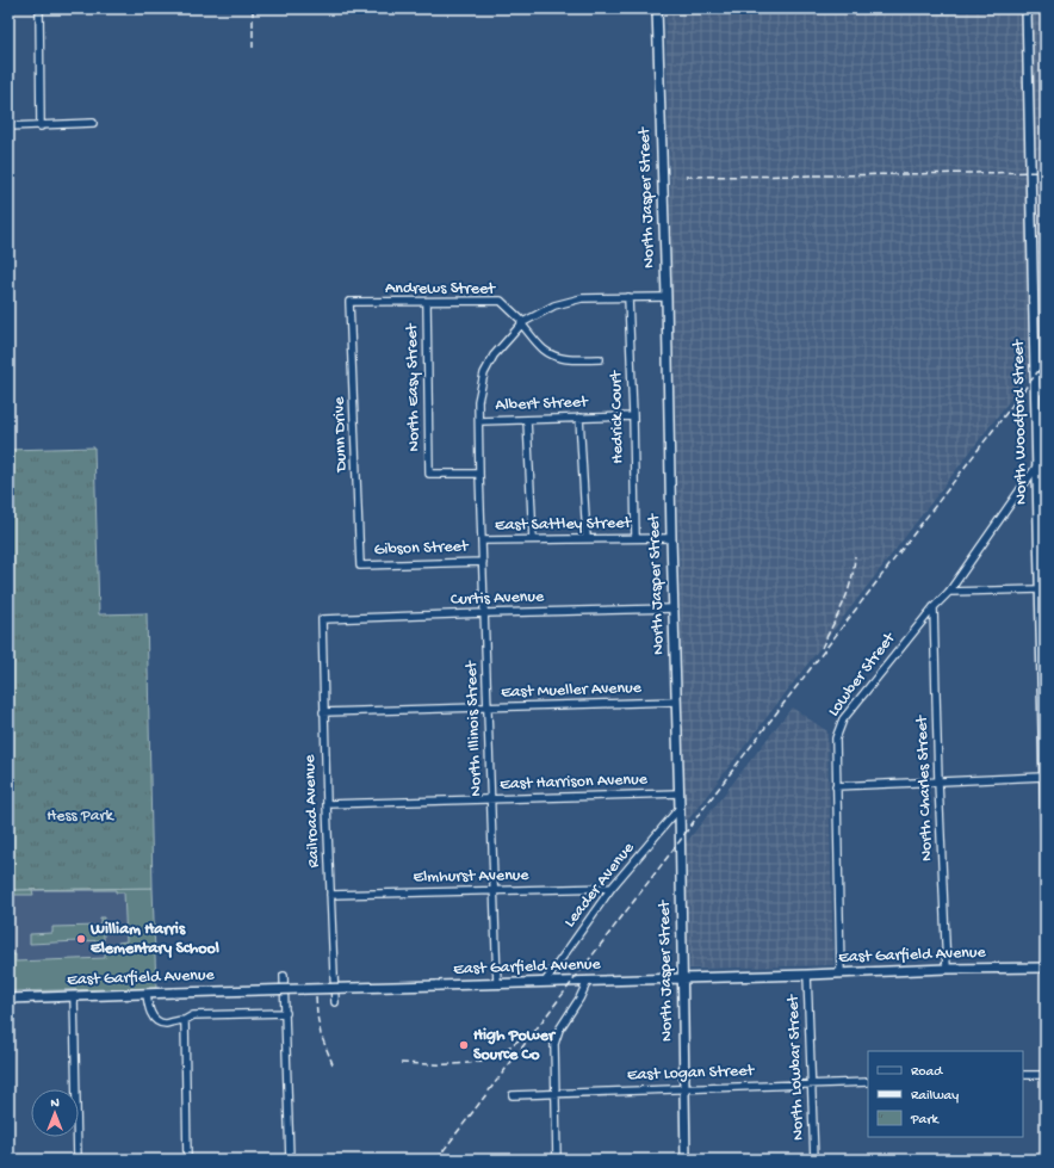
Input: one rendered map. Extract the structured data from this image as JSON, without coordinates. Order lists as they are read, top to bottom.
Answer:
{
  "streets": {
    "street": [
      "North Jasper Street",
      "Andrews Street",
      "North Easy Street",
      "Albert Street",
      "Hedrick Court",
      "North Woodford Street",
      "Dunn Drive",
      "East Sattley Street",
      "Gibson Street",
      "Curtis Avenue",
      "Lowber Street",
      "East Mueller Avenue",
      "North Illinois Street",
      "East Harrison Avenue",
      "North Charles Street",
      "Railroad Avenue",
      "Elmhurst Avenue",
      "Leader Avenue",
      "East Garfield Avenue",
      "North Lowbar Street",
      "East Logan Street"
    ]
  },
  "crossings": [
    ["North Jasper Street", "East Sattley Street"],
    ["North Jasper Street", "Curtis Avenue"],
    ["North Jasper Street", "East Mueller Avenue"],
    ["North Jasper Street", "East Harrison Avenue"],
    ["North Jasper Street", "Leader Avenue"],
    ["North Jasper Street", "East Garfield Avenue"],
    ["North Jasper Street", "East Logan Street"],
    ["Andrews Street", "North Easy Street"],
    ["Andrews Street", "Dunn Drive"],
    ["Andrews Street", "North Illinois Street"],
    ["North Easy Street", "North Illinois Street"],
    ["Albert Street", "Hedrick Court"],
    ["Albert Street", "North Illinois Street"],
    ["Hedrick Court", "East Sattley Street"],
    ["North Woodford Street", "Lowber Street"],
    ["Dunn Drive", "Gibson Street"],
    ["East Sattley Street", "North Illinois Street"],
    ["Gibson Street", "North Illinois Street"],
    ["Curtis Avenue", "North Illinois Street"],
    ["Curtis Avenue", "Railroad Avenue"],
    ["Lowber Street", "North Charles Street"],
    ["Lowber Street", "East Garfield Avenue"],
    ["East Mueller Avenue", "North Illinois Street"],
    ["East Mueller Avenue", "Railroad Avenue"],
    ["North Illinois Street", "East Harrison Avenue"],
    ["North Illinois Street", "Elmhurst Avenue"],
    ["North Illinois Street", "East Garfield Avenue"],
    ["East Harrison Avenue", "Railroad Avenue"],
    ["North Charles Street", "East Garfield Avenue"],
    ["Railroad Avenue", "Elmhurst Avenue"],
    ["Elmhurst Avenue", "Leader Avenue"],
    ["Leader Avenue", "East Garfield Avenue"],
    ["East Garfield Avenue", "North Lowbar Street"],
    ["North Lowbar Street", "East Logan Street"]
  ],
  "parks": ["Hess Park"],
  "places": ["William Harris Elementary School", "High Power Source Co"],
  "legend": ["Road", "Railway", "Park"],
  "north": "top"
}
